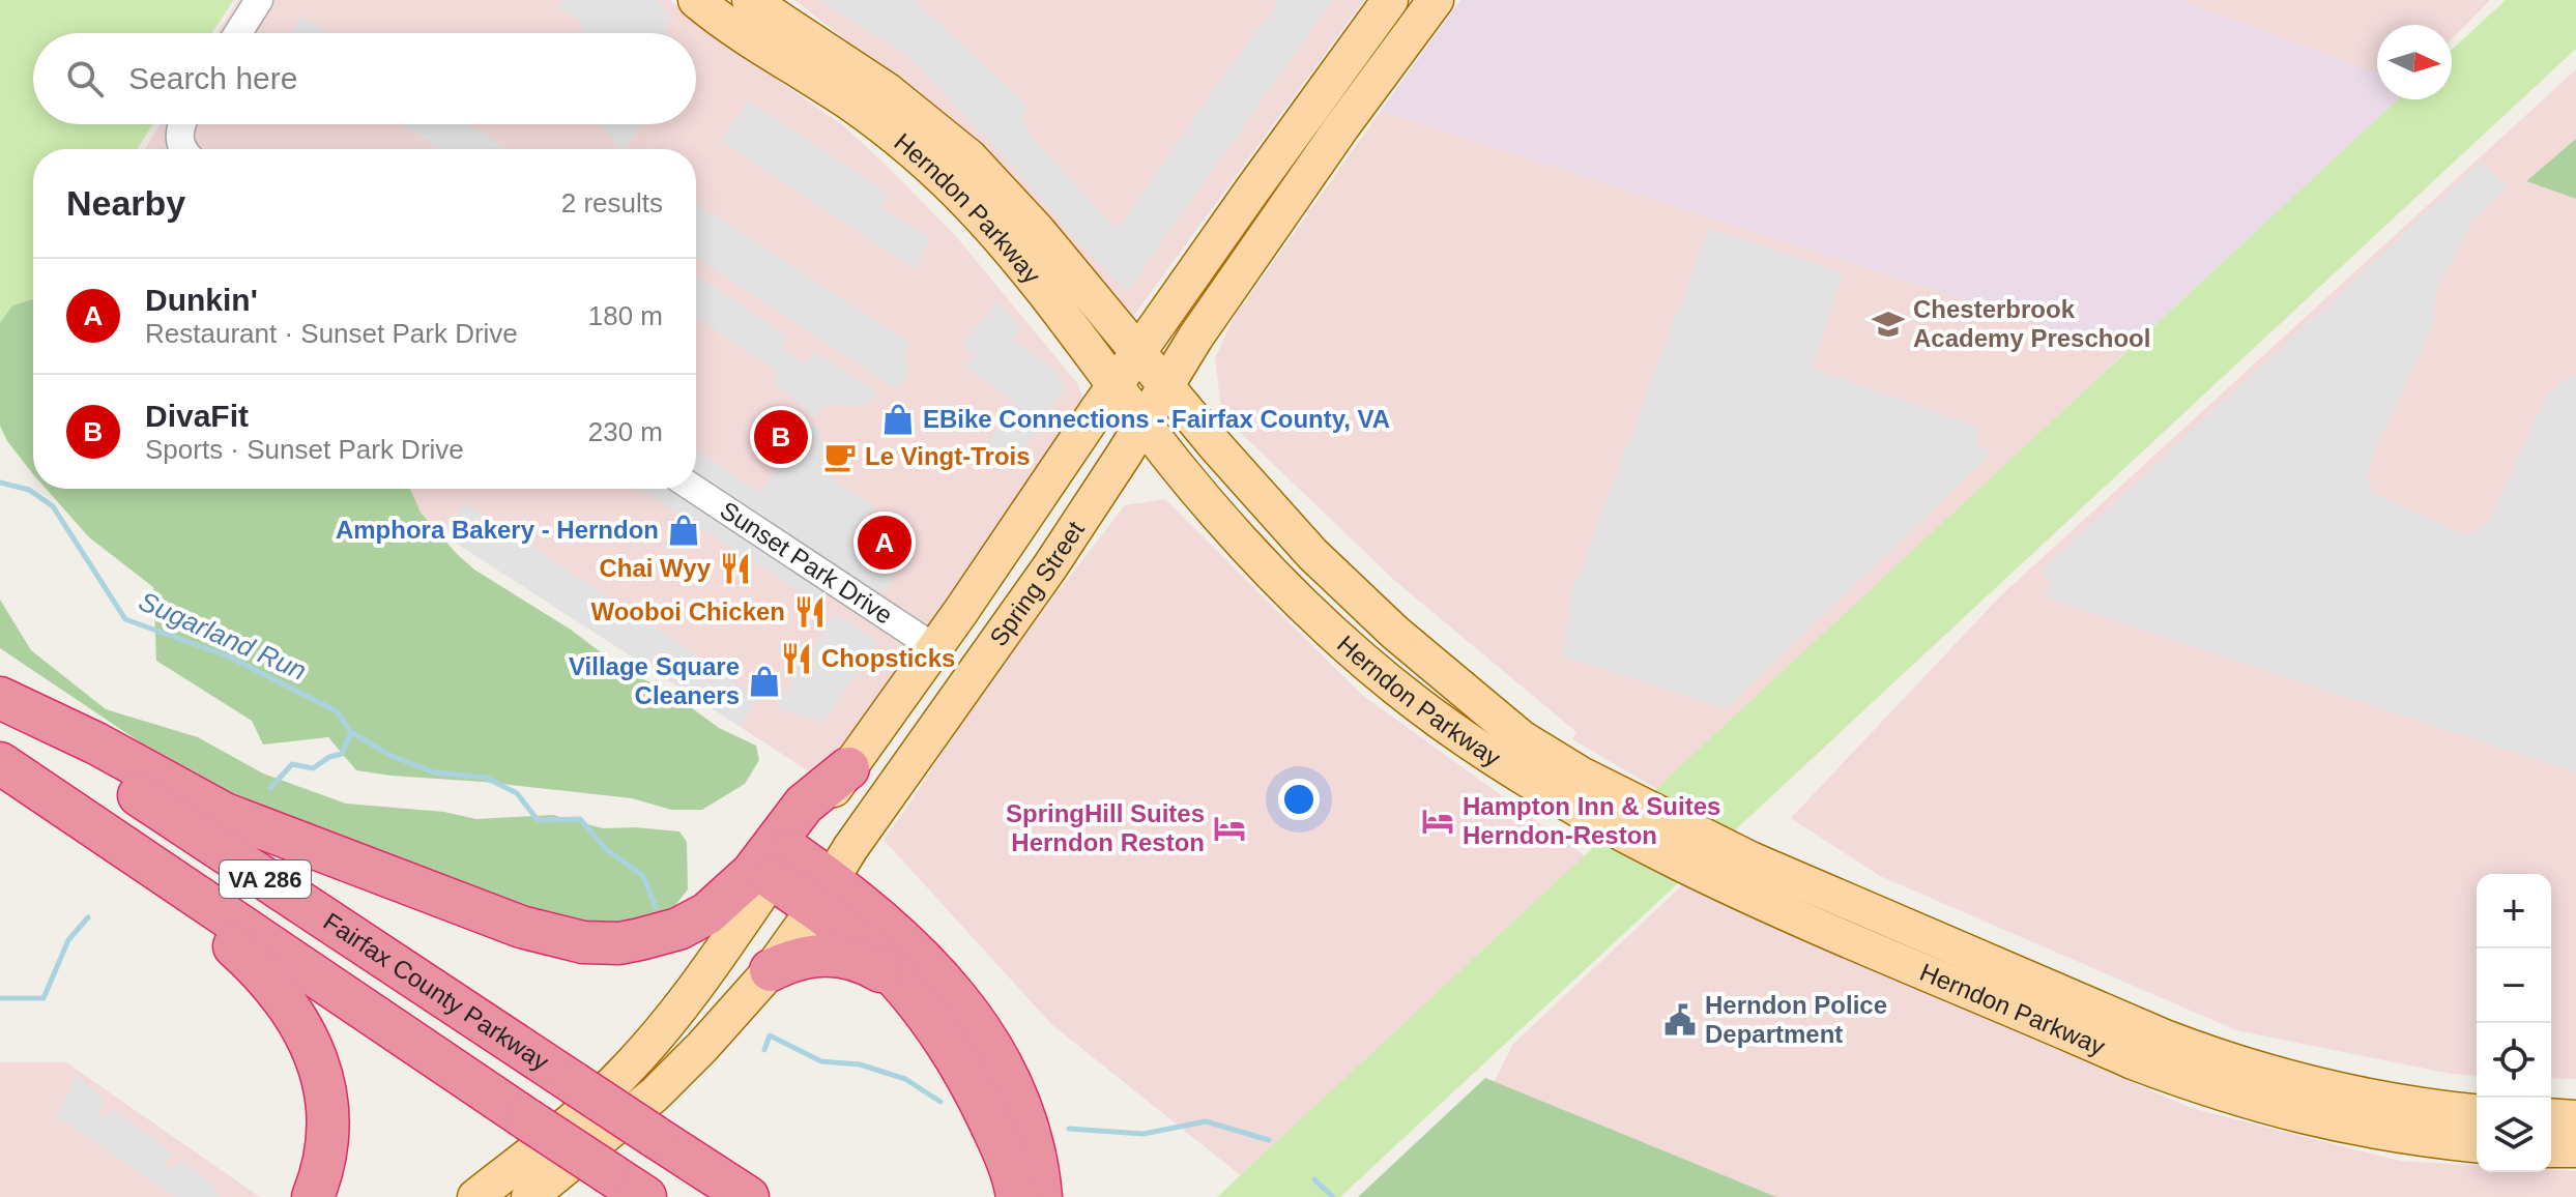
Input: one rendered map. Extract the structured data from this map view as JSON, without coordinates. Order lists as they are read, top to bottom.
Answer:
{
  "streets": {
    "highway": ["VA 286", "Fairfax County Parkway"],
    "main road": ["Herndon Parkway", "Spring Street"],
    "street": ["Sunset Park Drive"]
  },
  "crossings": [
    ["Herndon Parkway", "Spring Street"],
    ["Sunset Park Drive", "Spring Street"],
    ["Spring Street", "VA 286"],
    ["Spring Street", "Fairfax County Parkway"]
  ],
  "water": ["Sugarland Run"],
  "places": {
    "school or university": ["Chesterbrook Academy Preschool"],
    "shop": ["EBike Connections - Fairfax County, VA", "Amphora Bakery - Herndon", "Village Square Cleaners"],
    "cafe": ["Le Vingt-Trois"],
    "restaurant": ["Chai Wyy", "Wooboi Chicken", "Chopsticks"],
    "hotel": ["Hampton Inn & Suites Herndon-Reston", "SpringHill Suites Herndon Reston"],
    "public building": ["Herndon Police Department"]
  },
  "north": "right",
  "page": {
    "search": "Search here",
    "heading": ["Nearby", "2 results"],
    "list": [
      {
        "mark": "A",
        "name": "Dunkin'",
        "note": "Restaurant · Sunset Park Drive",
        "value": "180 m"
      },
      {
        "mark": "B",
        "name": "DivaFit",
        "note": "Sports · Sunset Park Drive",
        "value": "230 m"
      }
    ],
    "pins": ["B", "A"],
    "map_buttons": ["+", "−"]
  }
}
